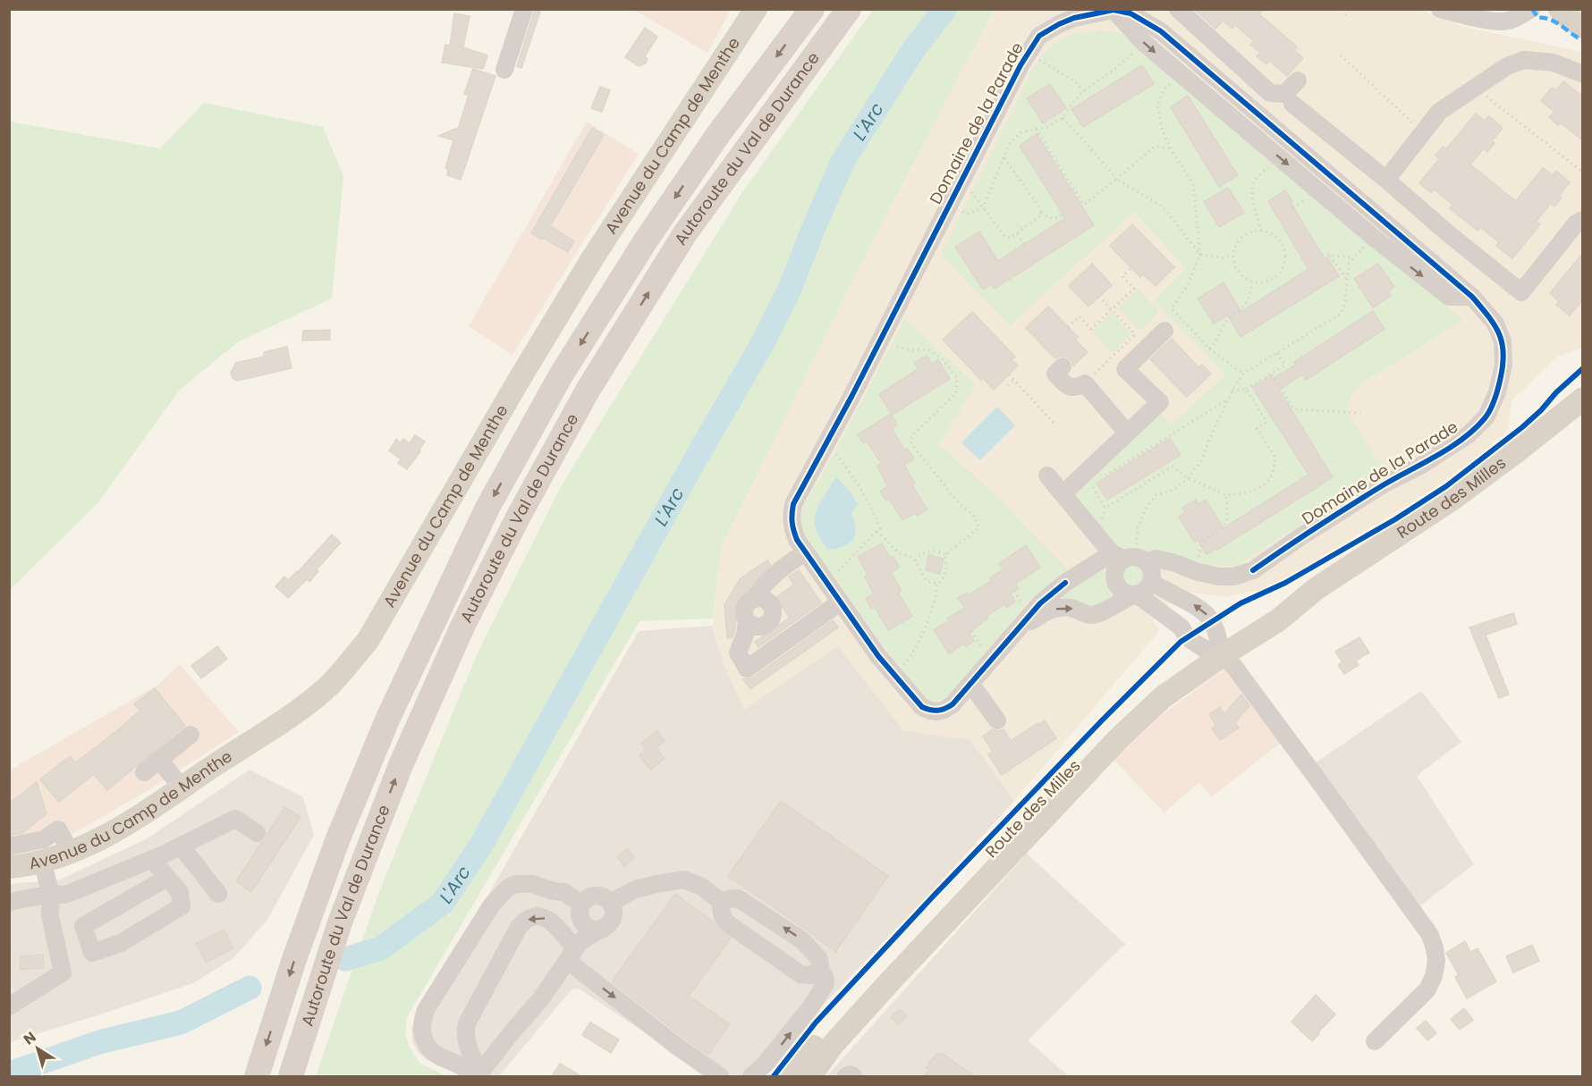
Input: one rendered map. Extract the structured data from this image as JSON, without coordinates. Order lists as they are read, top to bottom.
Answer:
{
  "streets": {
    "highway": ["Autoroute du Val de Durance"],
    "main road": ["Avenue du Camp de Menthe", "Route des Milles"],
    "street": ["Domaine de la Parade"]
  },
  "water": ["L'Arc"],
  "north": "top left"
}
